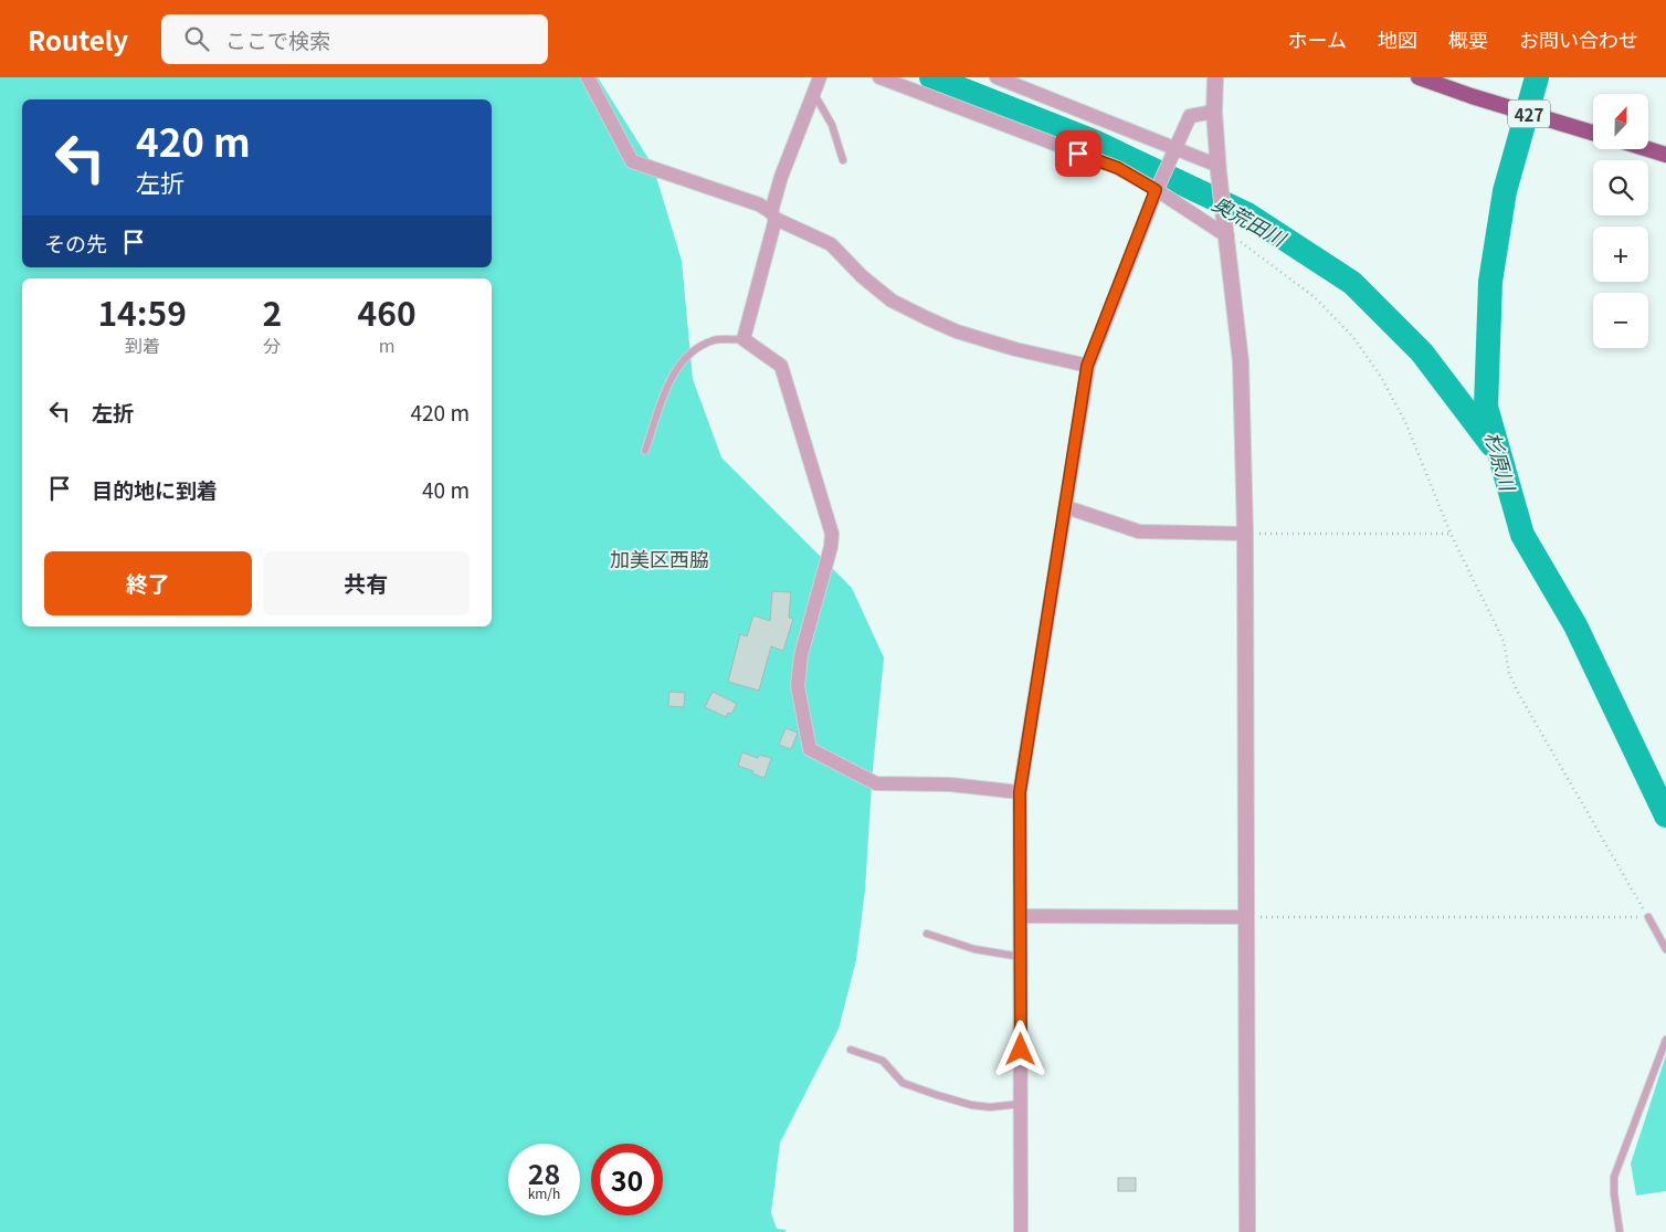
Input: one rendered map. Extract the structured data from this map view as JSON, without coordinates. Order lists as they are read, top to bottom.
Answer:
{
  "streets": {
    "highway": ["427"]
  },
  "districts": ["加美区西脇"],
  "water": ["奥荒田川", "杉原川"],
  "north": "top",
  "page": {
    "header": "Routely",
    "search": "ここで検索",
    "nav": [
      "ホーム",
      "地図",
      "概要",
      "お問い合わせ"
    ],
    "map_buttons": ["+", "−"],
    "turn": ["420 m", "左折"],
    "then": "その先",
    "eta": [
      "14:59",
      "到着",
      "2",
      "分",
      "460",
      "m"
    ],
    "list": [
      {
        "name": "左折",
        "value": "420 m"
      },
      {
        "name": "目的地に到着",
        "value": "40 m"
      }
    ],
    "buttons": ["終了", "共有"],
    "speed": "28 km/h",
    "limit": "30"
  }
}
